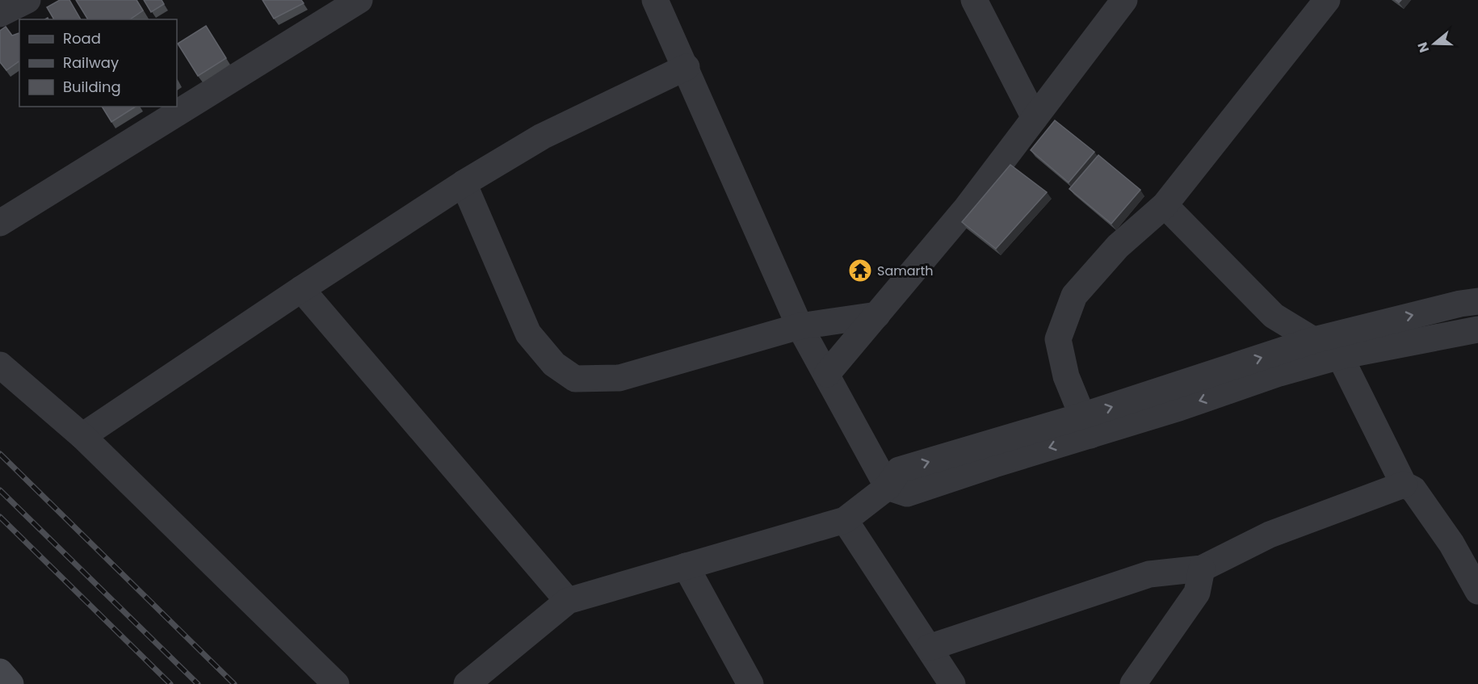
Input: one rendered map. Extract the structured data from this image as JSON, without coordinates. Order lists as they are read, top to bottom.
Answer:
{
  "places": {
    "temple": ["Samarth"]
  },
  "legend": ["Road", "Railway", "Building"],
  "north": "left"
}
